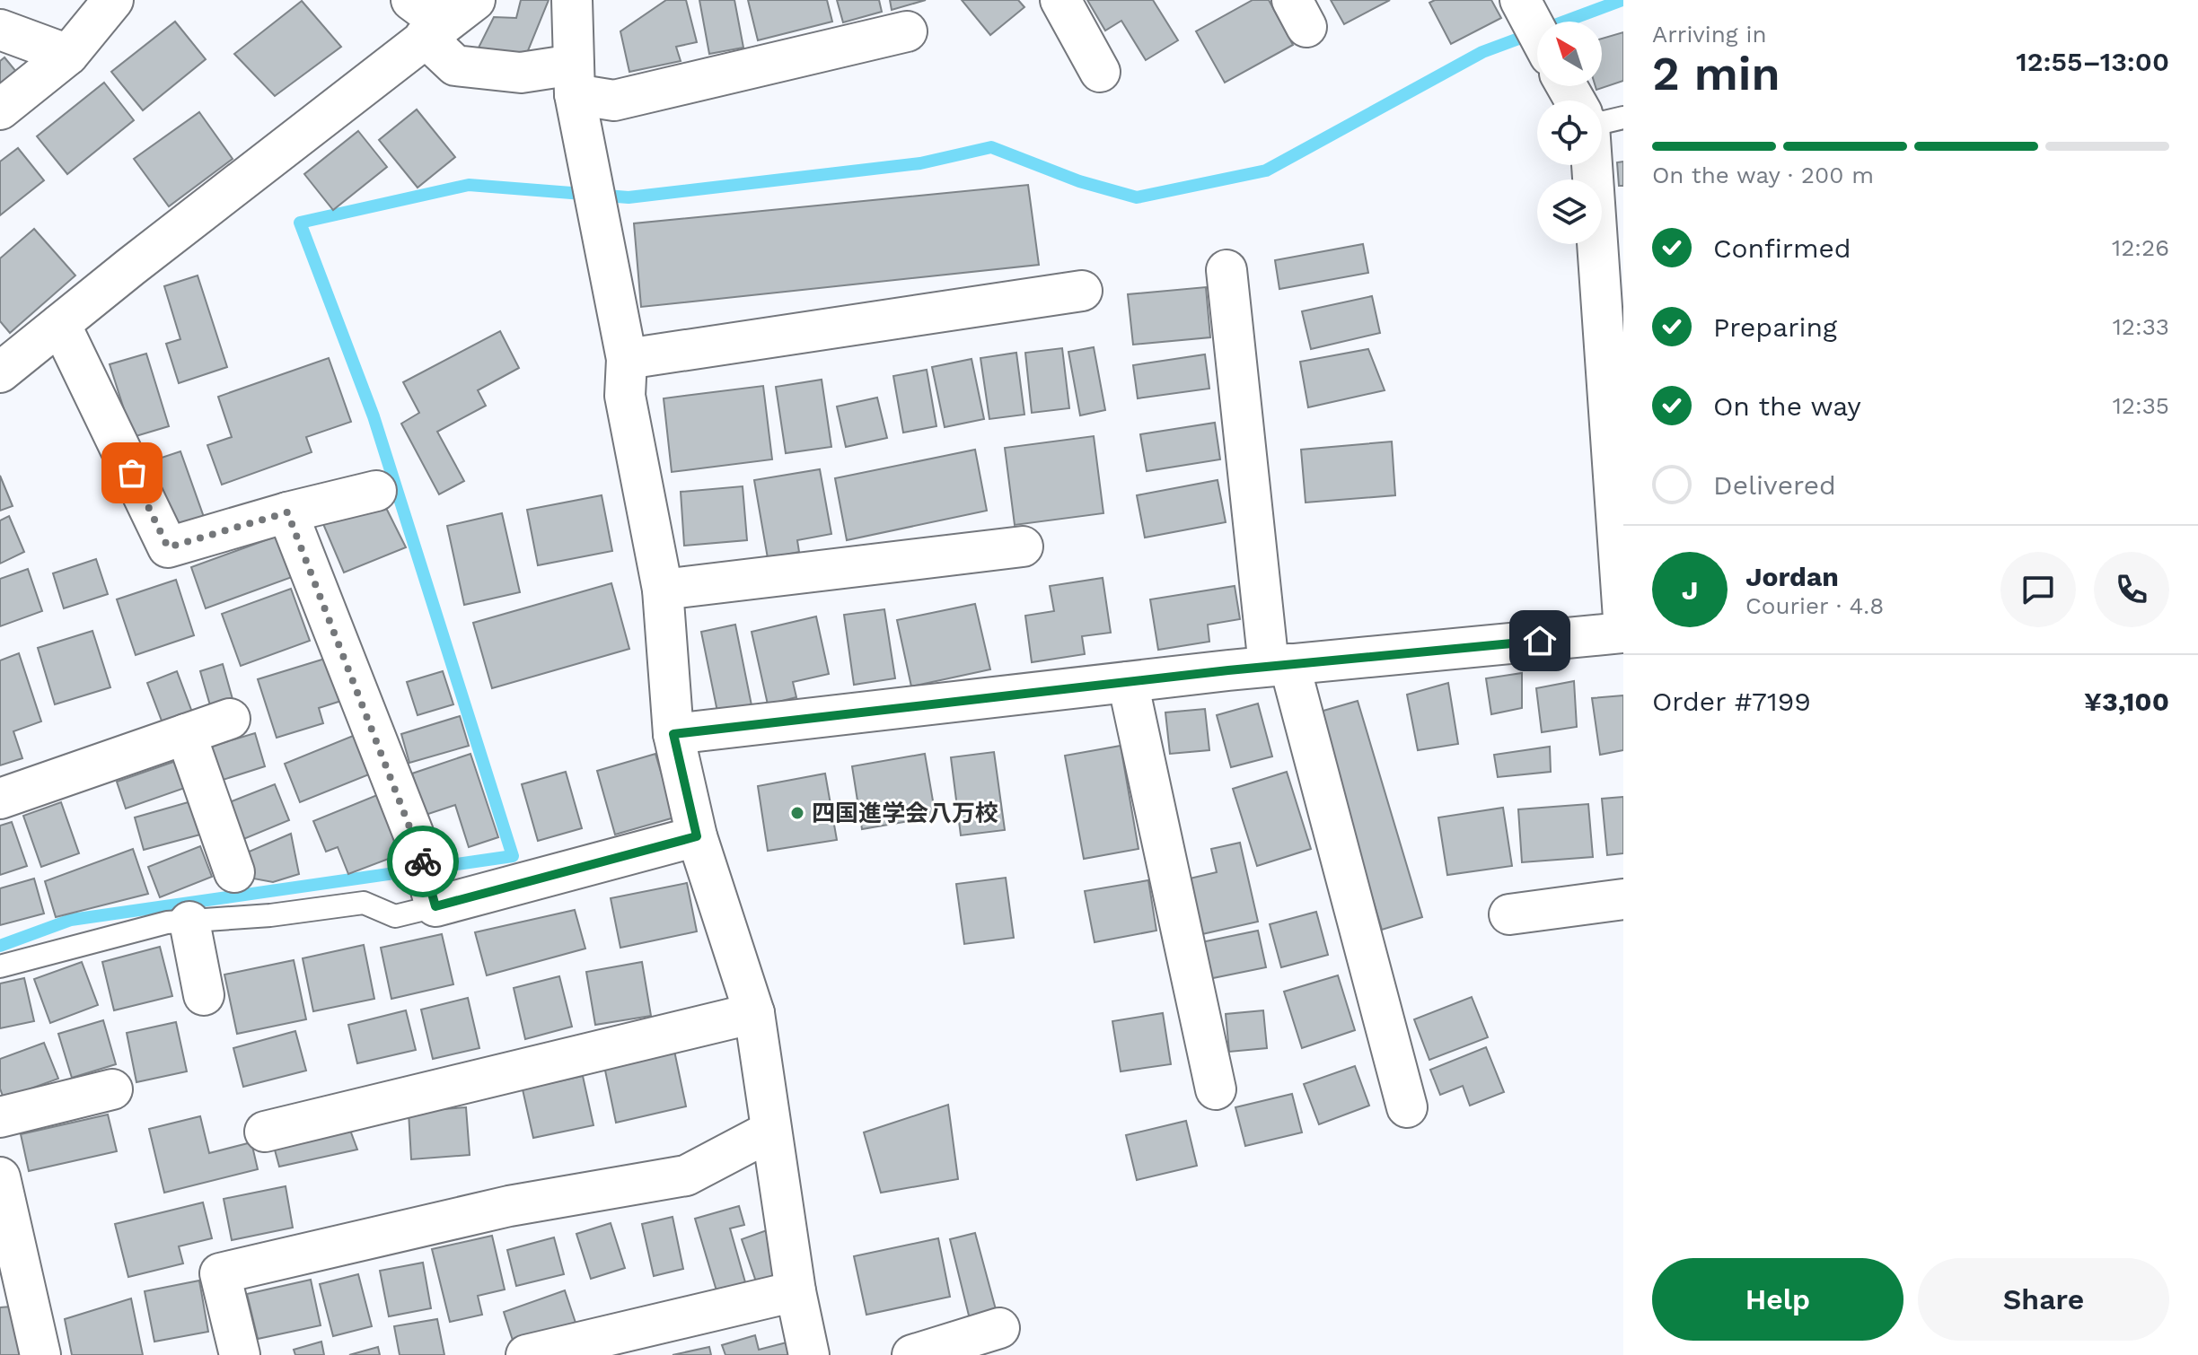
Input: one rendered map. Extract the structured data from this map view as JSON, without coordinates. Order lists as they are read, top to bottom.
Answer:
{
  "places": ["四国進学会八万校"],
  "north": "top left",
  "page": {
    "heading": ["2 min", "Arriving in", "12:55–13:00"],
    "panel": [
      "Jordan",
      "Courier · 4.8",
      "Order #7199",
      "¥3,100"
    ],
    "bar": "On the way · 200 m",
    "list": [
      ["Confirmed", "12:26"],
      ["Preparing", "12:33"],
      ["On the way", "12:35"],
      "Delivered"
    ],
    "round": "J",
    "buttons": ["Help", "Share"]
  }
}
